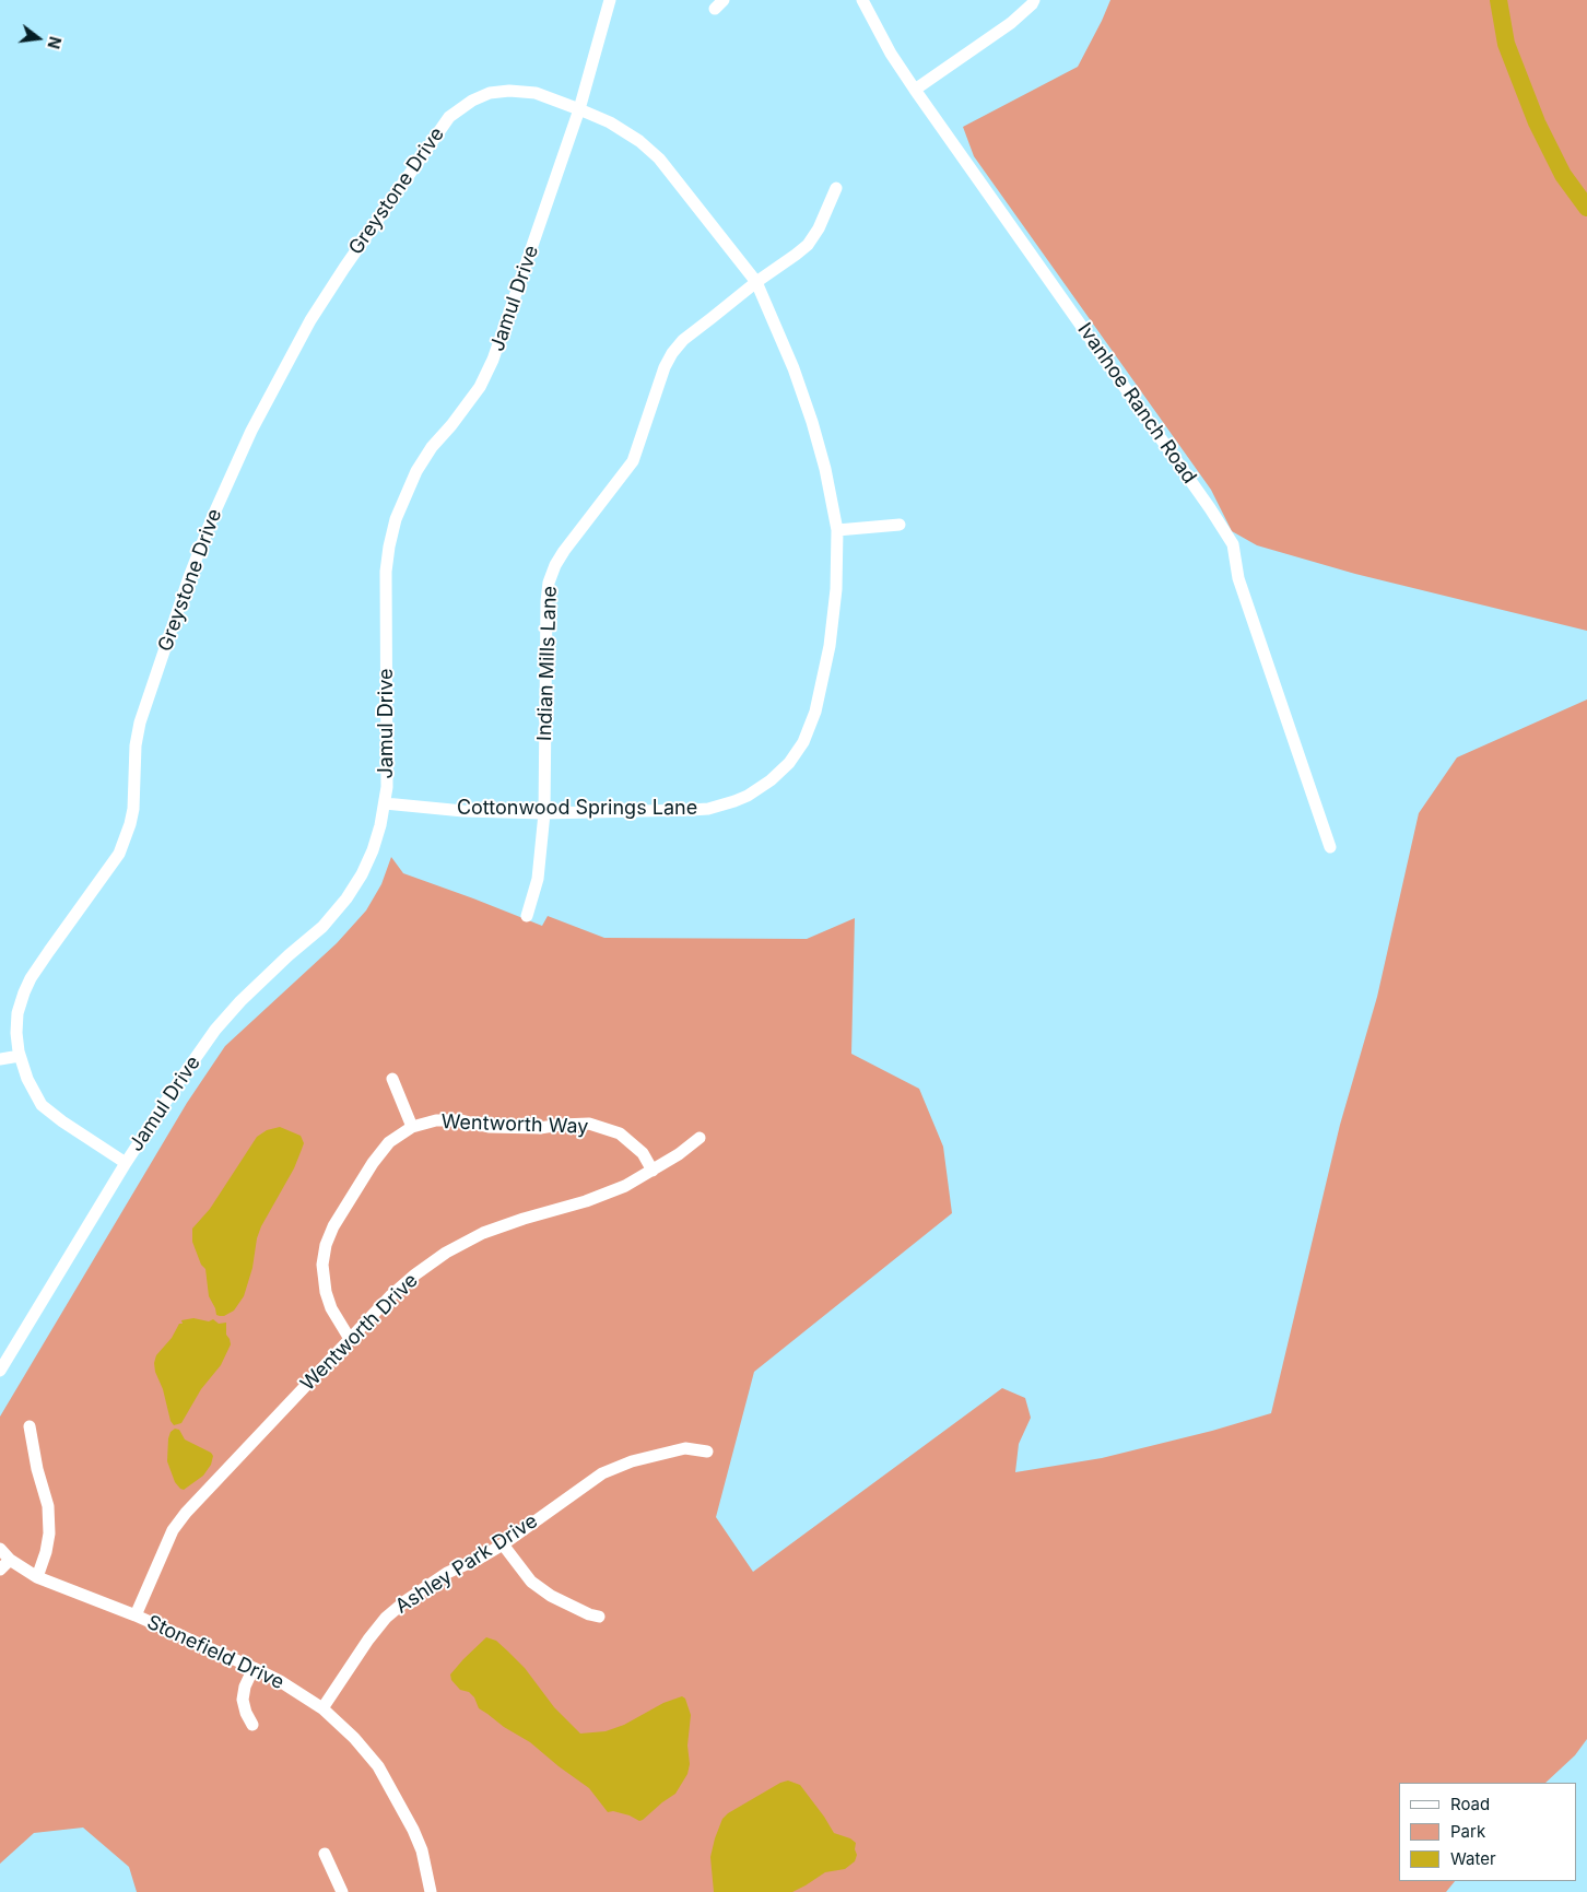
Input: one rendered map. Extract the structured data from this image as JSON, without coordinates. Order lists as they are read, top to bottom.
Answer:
{
  "streets": {
    "street": [
      "Greystone Drive",
      "Jamul Drive",
      "Ivanhoe Ranch Road",
      "Indian Mills Lane",
      "Cottonwood Springs Lane",
      "Wentworth Way",
      "Wentworth Drive",
      "Ashley Park Drive",
      "Stonefield Drive"
    ]
  },
  "crossings": [
    ["Greystone Drive", "Jamul Drive"],
    ["Greystone Drive", "Cottonwood Springs Lane"],
    ["Jamul Drive", "Cottonwood Springs Lane"],
    ["Indian Mills Lane", "Cottonwood Springs Lane"],
    ["Wentworth Way", "Wentworth Drive"],
    ["Wentworth Drive", "Stonefield Drive"],
    ["Ashley Park Drive", "Stonefield Drive"]
  ],
  "legend": ["Road", "Park", "Water"],
  "north": "right"
}
